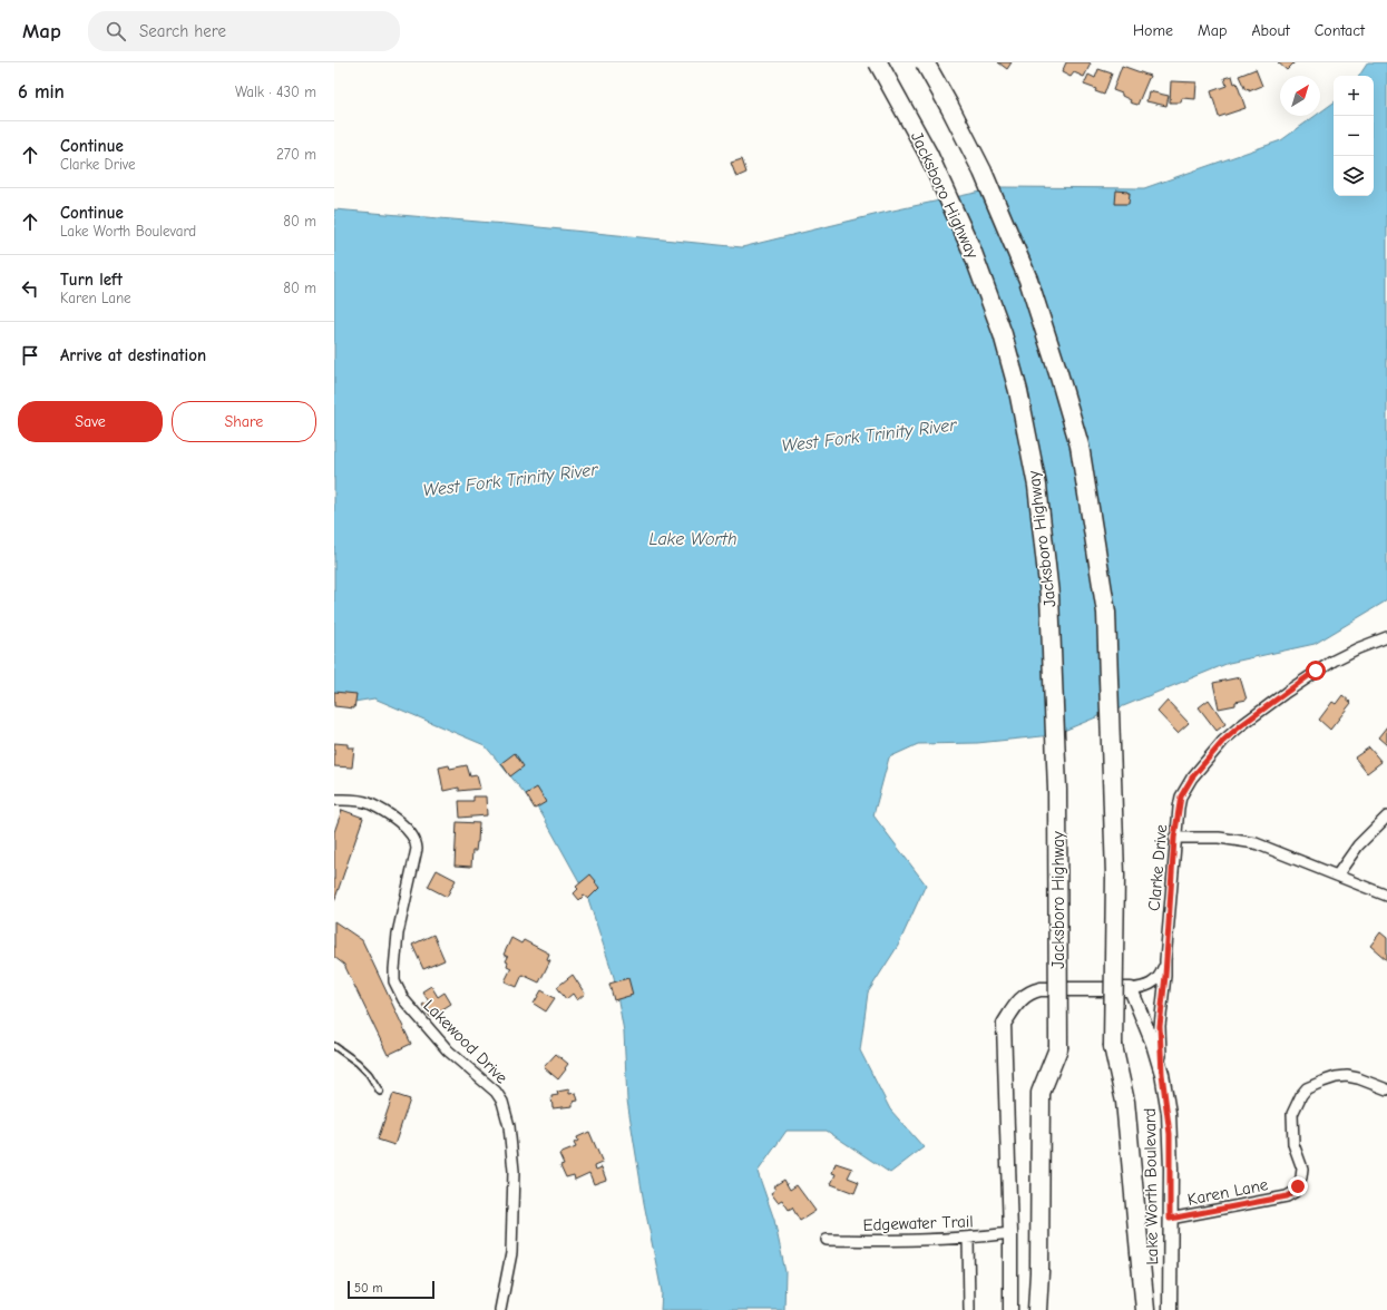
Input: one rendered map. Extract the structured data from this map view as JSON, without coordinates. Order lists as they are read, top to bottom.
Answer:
{
  "streets": {
    "highway": ["Jacksboro Highway"],
    "main road": ["Lake Worth Boulevard"],
    "street": [
      "Clarke Drive",
      "Lakewood Drive",
      "Karen Lane",
      "Edgewater Trail"
    ]
  },
  "crossings": [
    ["Clarke Drive", "Lake Worth Boulevard"],
    ["Lake Worth Boulevard", "Karen Lane"]
  ],
  "water": ["West Fork Trinity River", "Lake Worth"],
  "scale_bar": "50 m",
  "north": "top right",
  "page": {
    "header": "Map",
    "search": "Search here",
    "nav": [
      "Home",
      "Map",
      "About",
      "Contact"
    ],
    "heading": ["6 min", "Walk · 430 m"],
    "map_buttons": ["+", "−"],
    "list": [
      ["Continue", "Clarke Drive", "270 m"],
      ["Continue", "Lake Worth Boulevard", "80 m"],
      ["Turn left", "Karen Lane", "80 m"],
      "Arrive at destination"
    ],
    "buttons": ["Save", "Share"],
    "scale": "50 m"
  }
}
